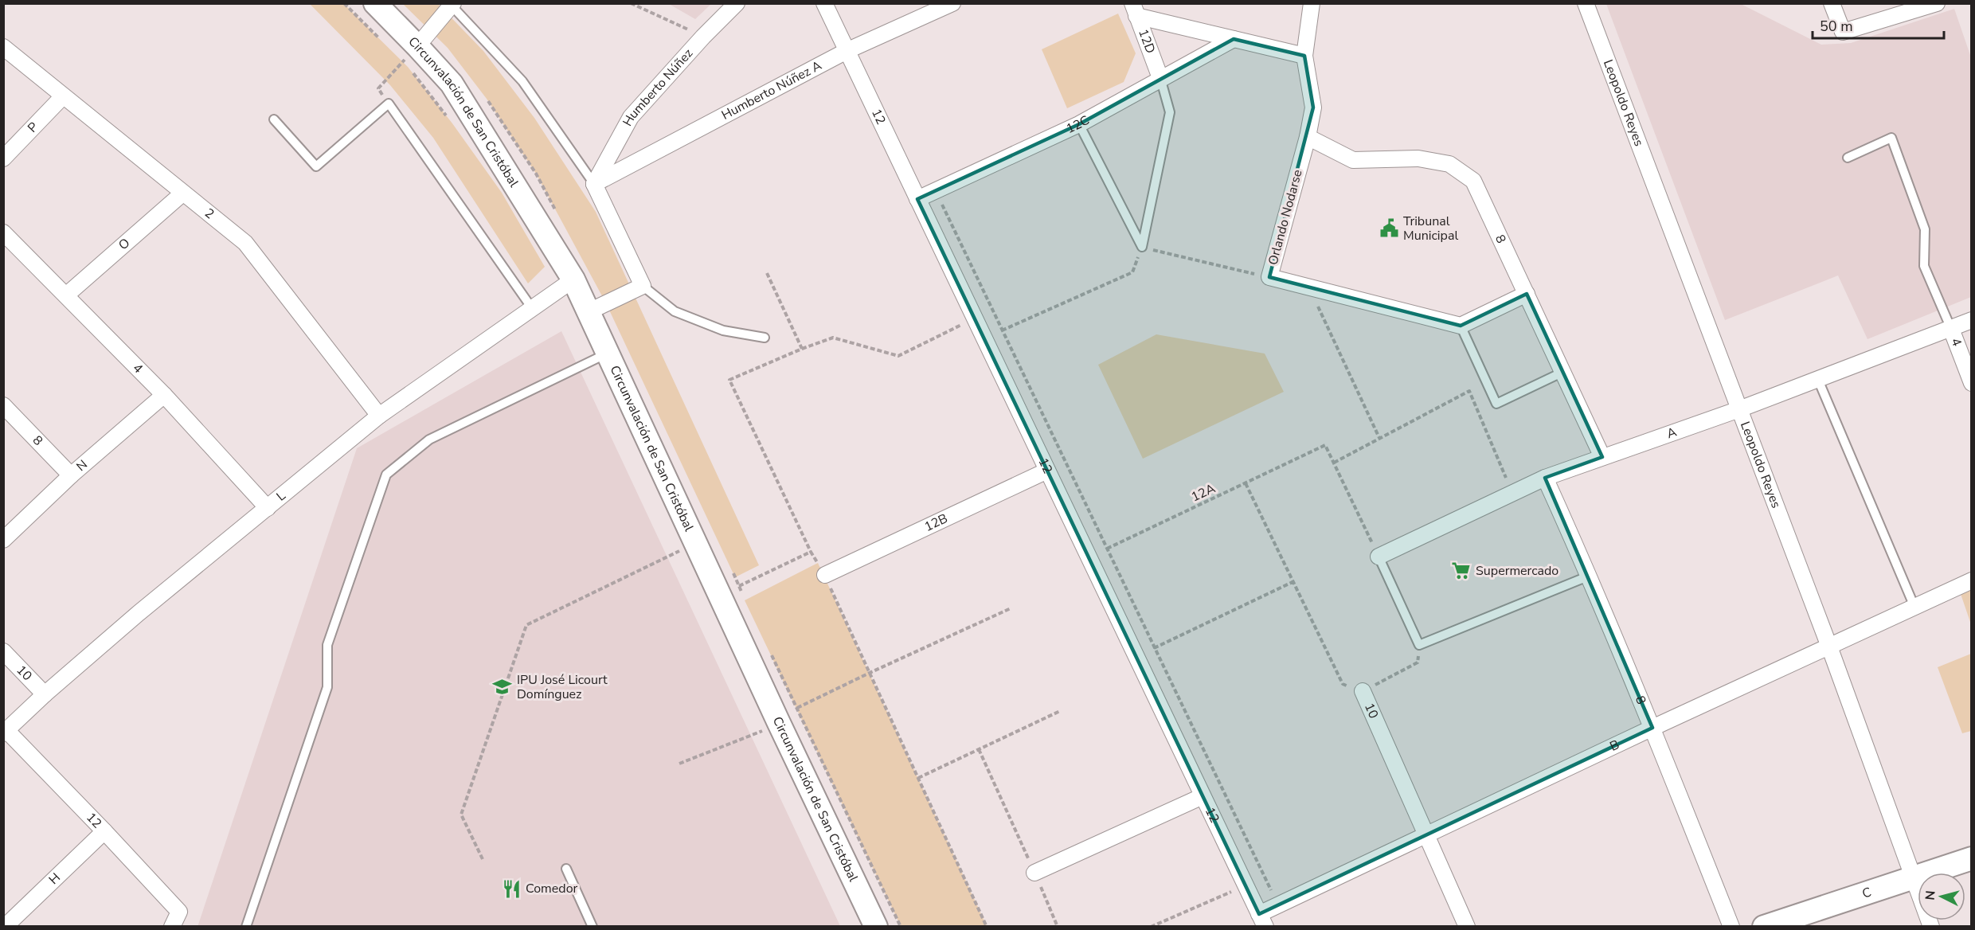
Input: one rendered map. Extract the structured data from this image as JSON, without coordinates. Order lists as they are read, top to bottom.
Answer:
{
  "streets": {
    "main road": ["Circunvalación de San Cristóbal", "C"],
    "street": [
      "12D",
      "Humberto Núñez",
      "Humberto Núñez A",
      "Leopoldo Reyes",
      "12",
      "12C",
      "P",
      "2",
      "Orlando Nodarse",
      "8",
      "O",
      "4",
      "A",
      "N",
      "L",
      "12B",
      "10",
      "B",
      "H"
    ],
    "path": ["12A"]
  },
  "crossings": [
    ["12D", "12C"],
    ["Humberto Núñez", "Humberto Núñez A"],
    ["Humberto Núñez A", "12"],
    ["Leopoldo Reyes", "A"],
    ["Leopoldo Reyes", "B"],
    ["Leopoldo Reyes", "C"],
    ["Circunvalación de San Cristóbal", "L"],
    ["12", "12C"],
    ["12", "12A"],
    ["12", "L"],
    ["12", "12B"],
    ["12", "B"],
    ["12", "H"],
    ["P", "2"],
    ["2", "O"],
    ["2", "L"],
    ["Orlando Nodarse", "8"],
    ["8", "A"],
    ["8", "N"],
    ["8", "B"],
    ["O", "4"],
    ["4", "A"],
    ["4", "N"],
    ["4", "L"],
    ["12A", "10"],
    ["L", "10"],
    ["10", "B"]
  ],
  "places": {
    "public building": ["Tribunal Municipal"],
    "supermarket": ["Supermercado"],
    "school or university": ["IPU José Licourt Domínguez"],
    "restaurant": ["Comedor"]
  },
  "scale_bar": "50 m",
  "north": "left"
}
